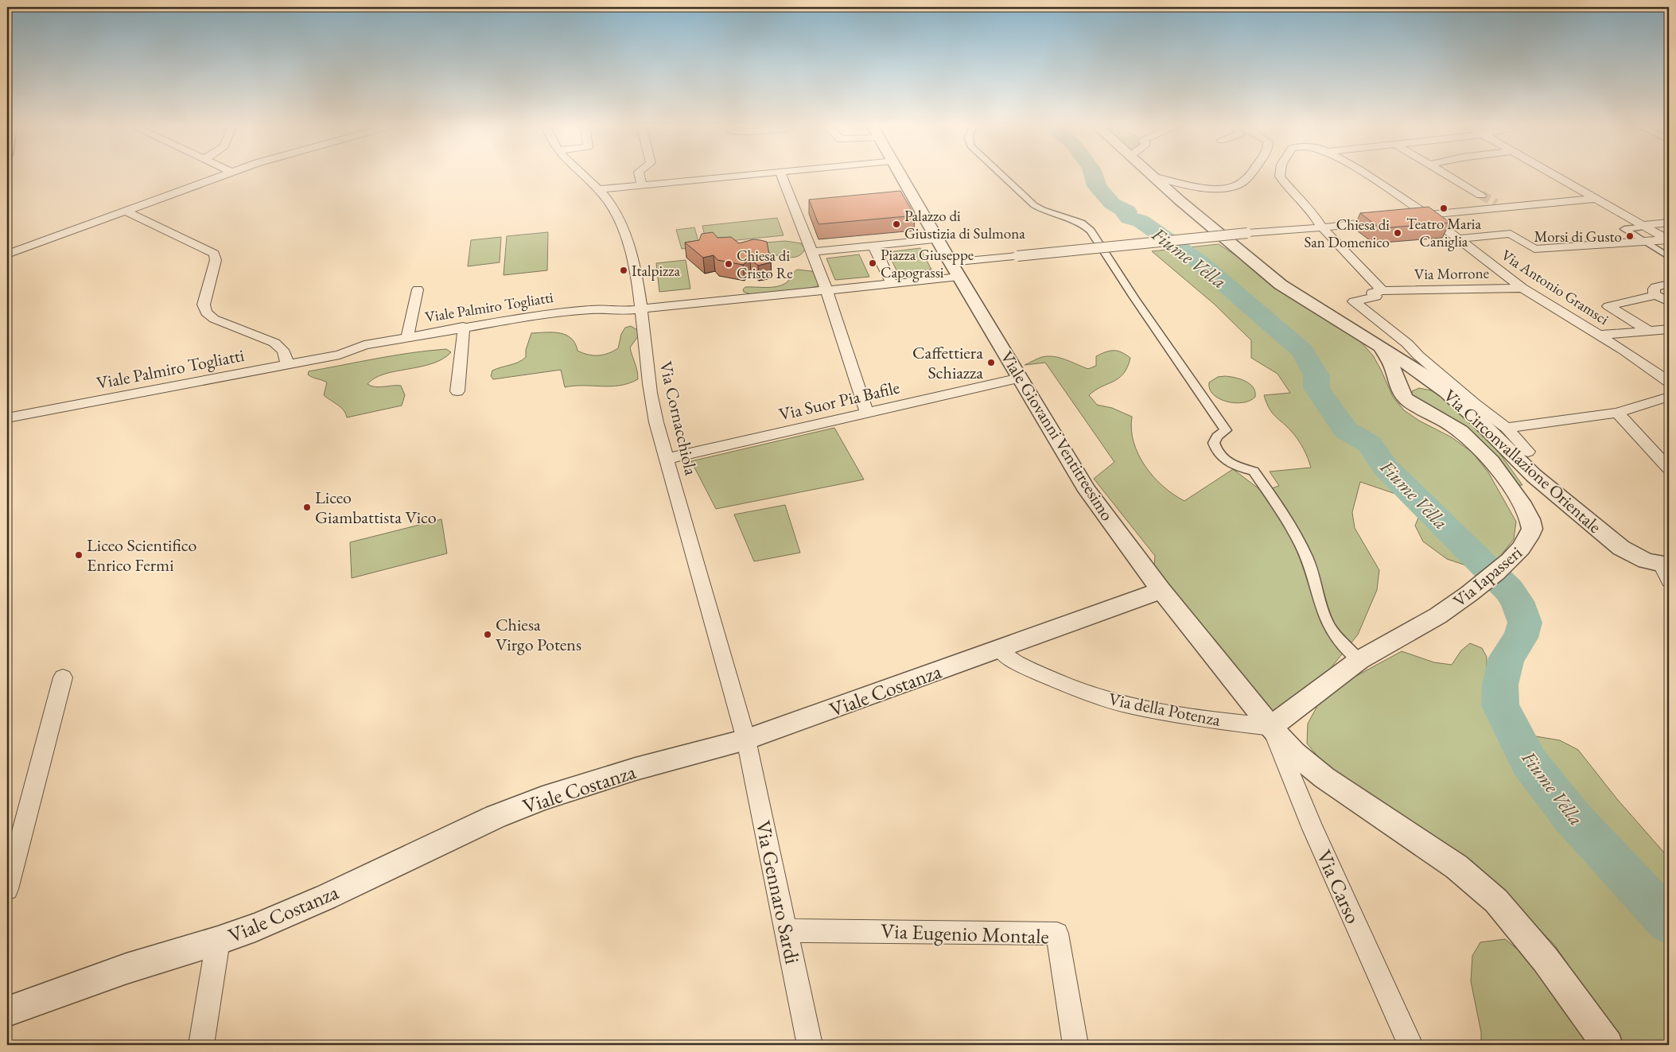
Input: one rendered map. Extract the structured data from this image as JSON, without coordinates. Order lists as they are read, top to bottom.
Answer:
{
  "streets": {
    "street": [
      "Via Morrone",
      "Via Antonio Gramsci",
      "Viale Palmiro Togliatti",
      "Via Suor Pia Bafile",
      "Via Cornacchiola",
      "Viale Giovanni Ventitreesimo",
      "Via Circonvallazione Orientale",
      "Via Iapasseri",
      "Viale Costanza",
      "Via della Potenza",
      "Via Carso",
      "Via Gennaro Sardi",
      "Via Eugenio Montale"
    ]
  },
  "crossings": [
    ["Via Morrone", "Via Antonio Gramsci"],
    ["Via Morrone", "Via Circonvallazione Orientale"],
    ["Viale Palmiro Togliatti", "Via Cornacchiola"],
    ["Via Suor Pia Bafile", "Via Cornacchiola"],
    ["Via Suor Pia Bafile", "Viale Giovanni Ventitreesimo"],
    ["Via Cornacchiola", "Viale Costanza"],
    ["Via Cornacchiola", "Via Gennaro Sardi"],
    ["Viale Giovanni Ventitreesimo", "Via Iapasseri"],
    ["Viale Giovanni Ventitreesimo", "Viale Costanza"],
    ["Viale Giovanni Ventitreesimo", "Via della Potenza"],
    ["Viale Giovanni Ventitreesimo", "Via Carso"],
    ["Via Circonvallazione Orientale", "Via Iapasseri"],
    ["Via Iapasseri", "Via della Potenza"],
    ["Via Iapasseri", "Via Carso"],
    ["Viale Costanza", "Via della Potenza"],
    ["Viale Costanza", "Via Gennaro Sardi"],
    ["Via della Potenza", "Via Carso"],
    ["Via Gennaro Sardi", "Via Eugenio Montale"]
  ],
  "water": ["Fiume Vella"],
  "places": [
    "Teatro Maria Caniglia",
    "Palazzo di Giustizia di Sulmona",
    "Chiesa di San Domenico",
    "Morsi di Gusto",
    "Piazza Giuseppe Capograssi",
    "Chiesa di Cristo Re",
    "Italpizza",
    "Caffettiera Schiazza",
    "Liceo Giambattista Vico",
    "Liceo Scientifico Enrico Fermi",
    "Chiesa Virgo Potens"
  ]
}
